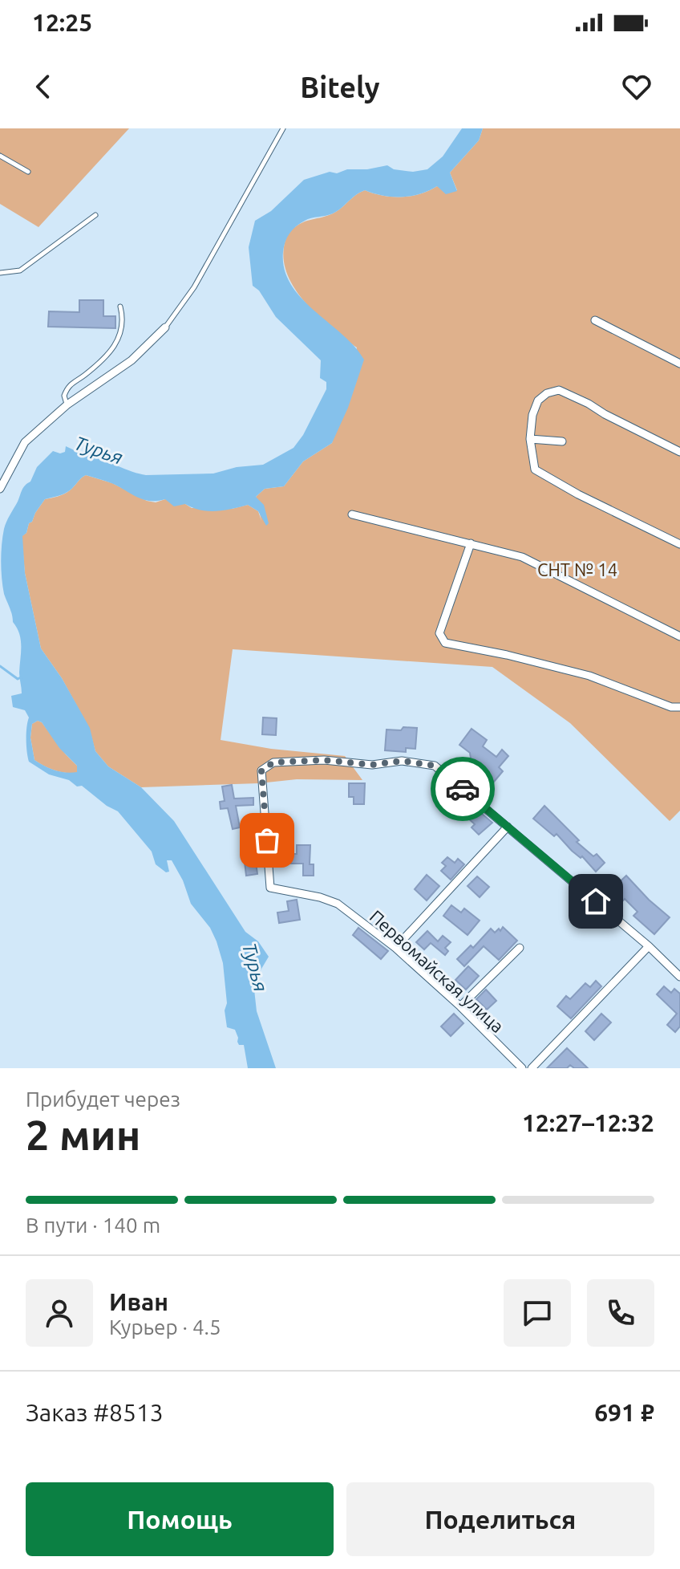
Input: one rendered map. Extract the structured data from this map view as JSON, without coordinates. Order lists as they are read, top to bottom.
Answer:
{
  "streets": {
    "street": ["Первомайская улица"]
  },
  "water": ["Турья"],
  "parks": ["СНТ № 14"],
  "page": {
    "status": "12:25",
    "header": "Bitely",
    "heading": ["2 мин", "Прибудет через", "12:27–12:32"],
    "panel": [
      "Иван",
      "Курьер · 4.5",
      "Заказ #8513",
      "691 ₽"
    ],
    "bar": "В пути · 140 m",
    "buttons": ["Помощь", "Поделиться"]
  }
}
